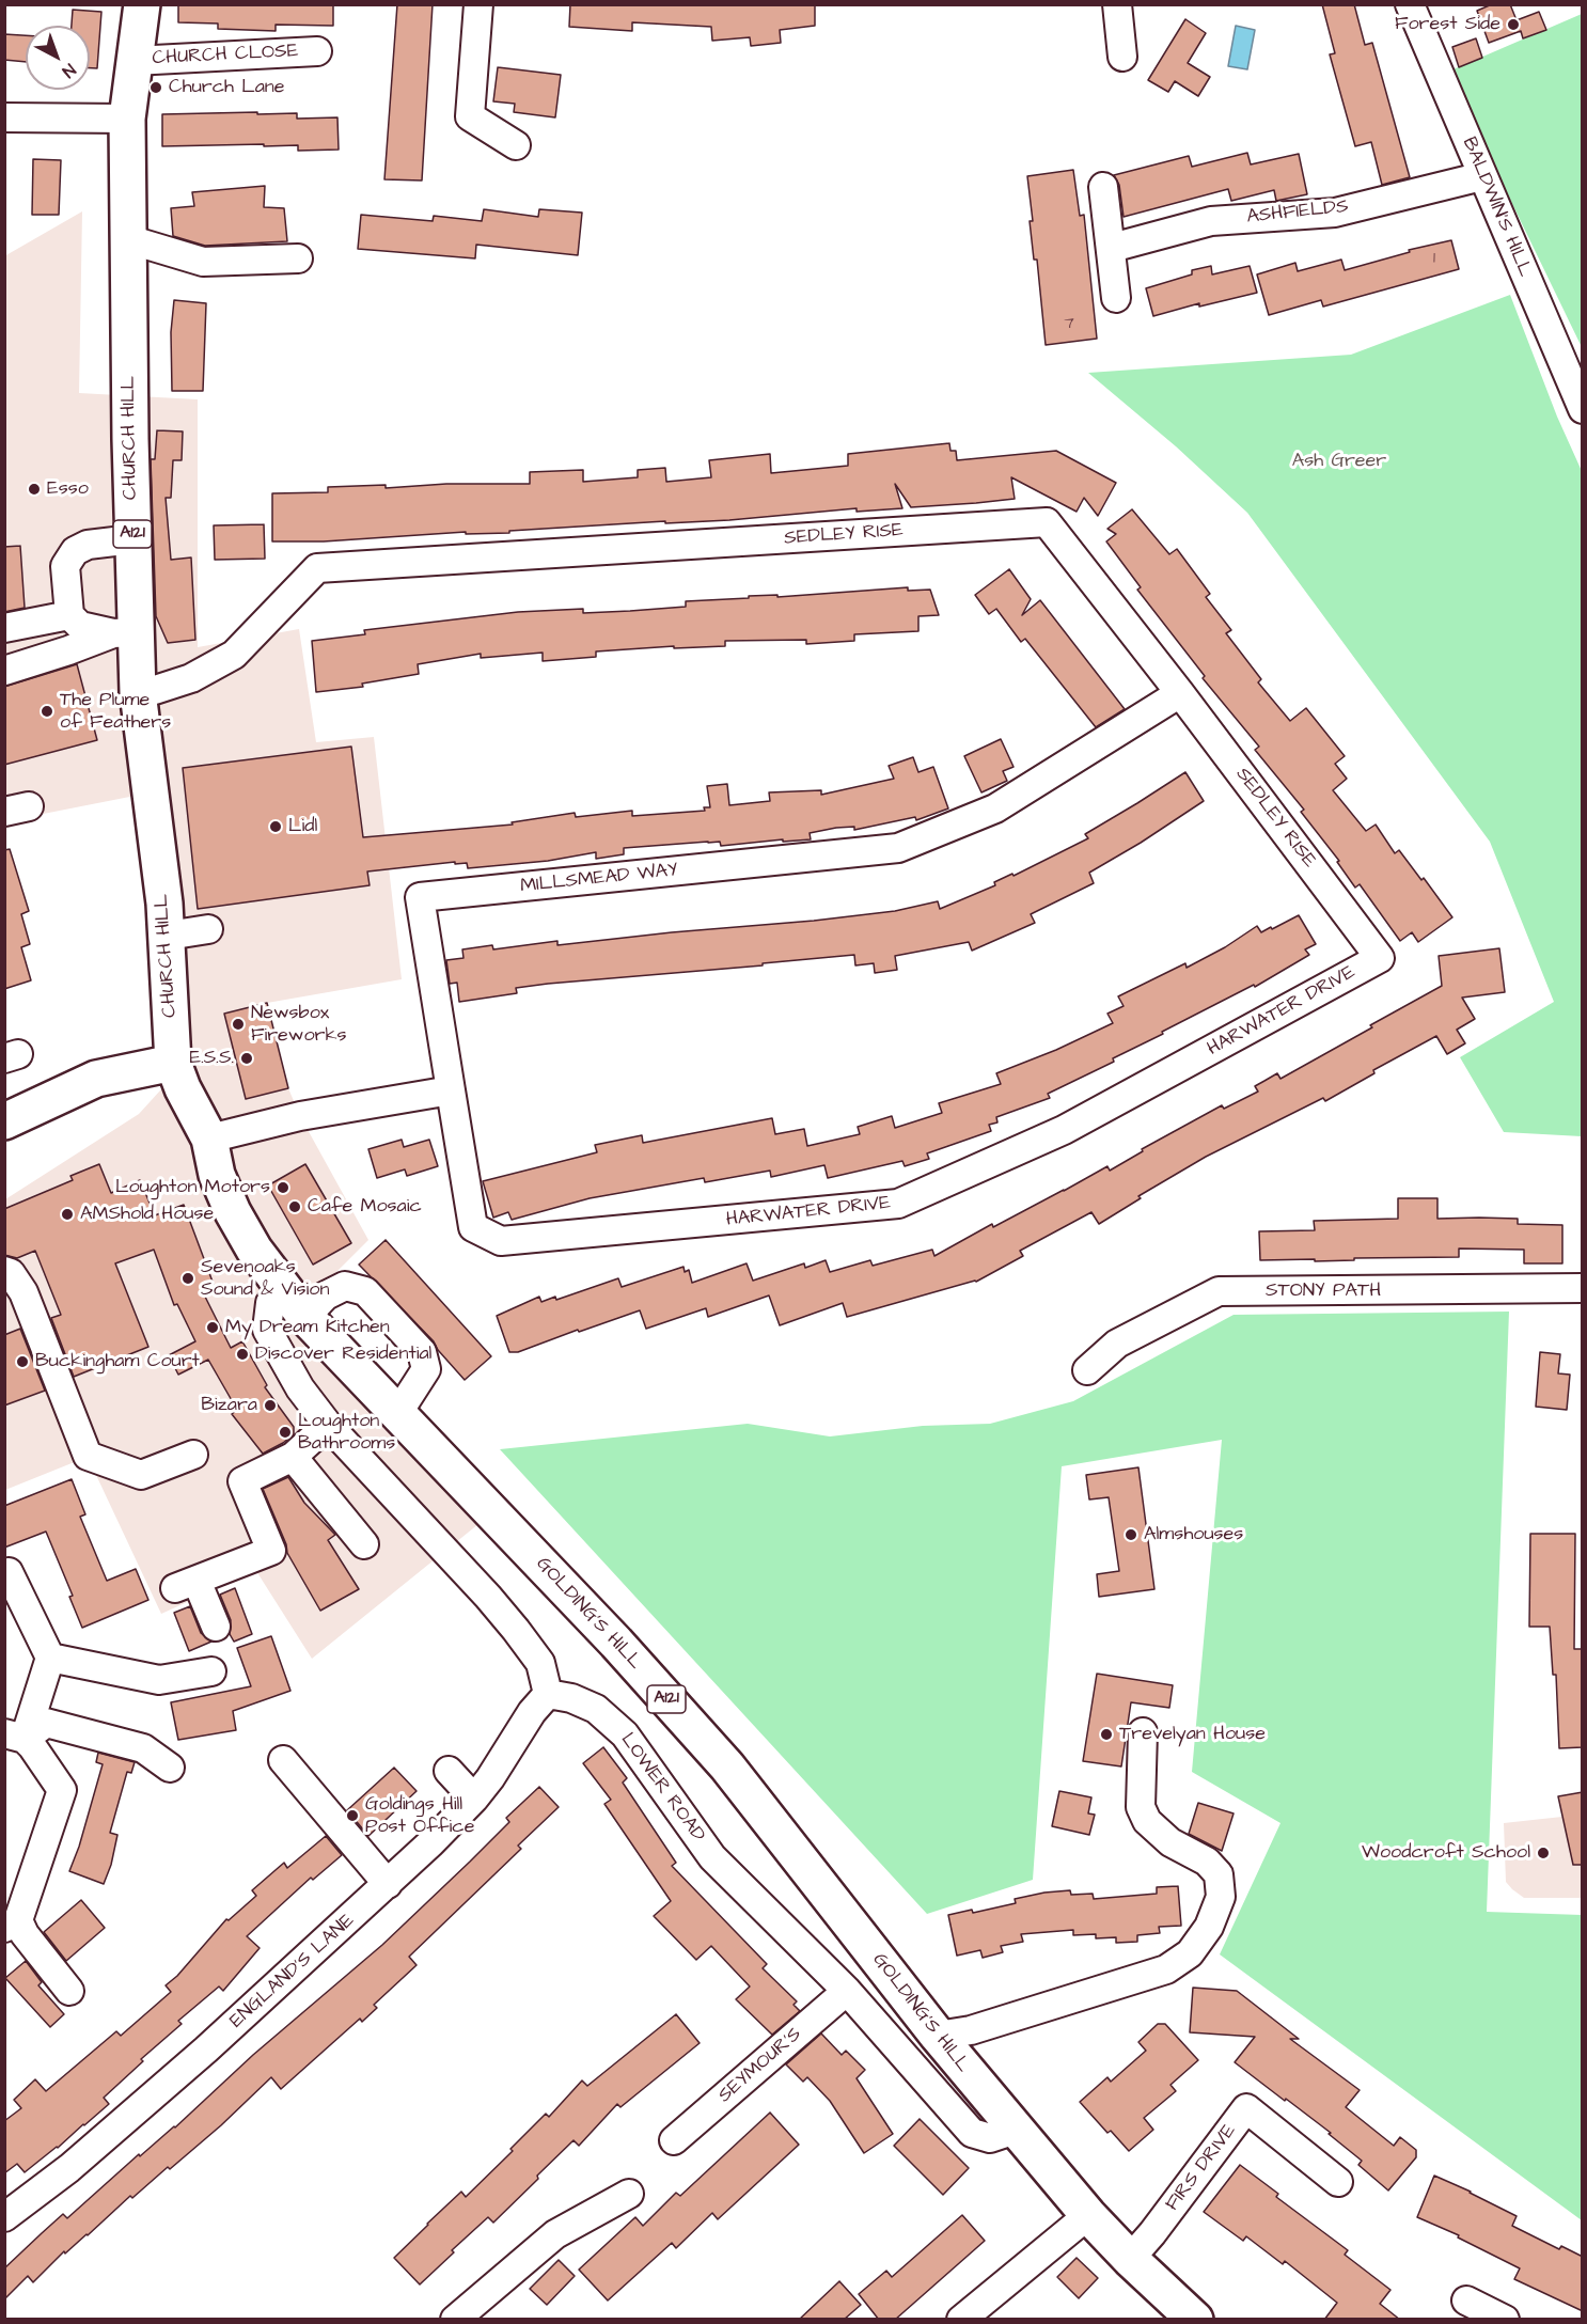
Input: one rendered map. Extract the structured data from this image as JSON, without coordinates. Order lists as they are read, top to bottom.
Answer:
{
  "streets": {
    "main road": ["CHURCH HILL", "A121", "GOLDING'S HILL"],
    "street": [
      "CHURCH CLOSE",
      "BALDWIN'S HILL",
      "ASHFIELDS",
      "SEDLEY RISE",
      "MILLSMEAD WAY",
      "HARWATER DRIVE",
      "STONY PATH",
      "LOWER ROAD",
      "ENGLAND'S LANE",
      "SEYMOUR'S",
      "FIRS DRIVE"
    ]
  },
  "crossings": [
    ["CHURCH CLOSE", "CHURCH HILL"],
    ["BALDWIN'S HILL", "ASHFIELDS"],
    ["CHURCH HILL", "SEDLEY RISE"],
    ["CHURCH HILL", "GOLDING'S HILL"],
    ["SEDLEY RISE", "MILLSMEAD WAY"],
    ["SEDLEY RISE", "HARWATER DRIVE"],
    ["MILLSMEAD WAY", "HARWATER DRIVE"],
    ["GOLDING'S HILL", "LOWER ROAD"],
    ["GOLDING'S HILL", "FIRS DRIVE"],
    ["LOWER ROAD", "ENGLAND'S LANE"],
    ["LOWER ROAD", "SEYMOUR'S"]
  ],
  "parks": ["Ash Greer"],
  "places": [
    "Forest Side",
    "Church Lane",
    "Esso",
    "The Plume of Feathers",
    "Lidl",
    "Newsbox Fireworks",
    "E.S.S.",
    "Loughton Motors",
    "Cafe Mosaic",
    "AMShold House",
    "Sevenoaks Sound & Vision",
    "My Dream Kitchen",
    "Discover Residential",
    "Buckingham Court",
    "Bizara",
    "Loughton Bathrooms",
    "Almshouses",
    "Trevelyan House",
    "Goldings Hill Post Office",
    "Woodcroft School"
  ],
  "house_numbers": ["1", "7"],
  "north": "bottom right"
}
